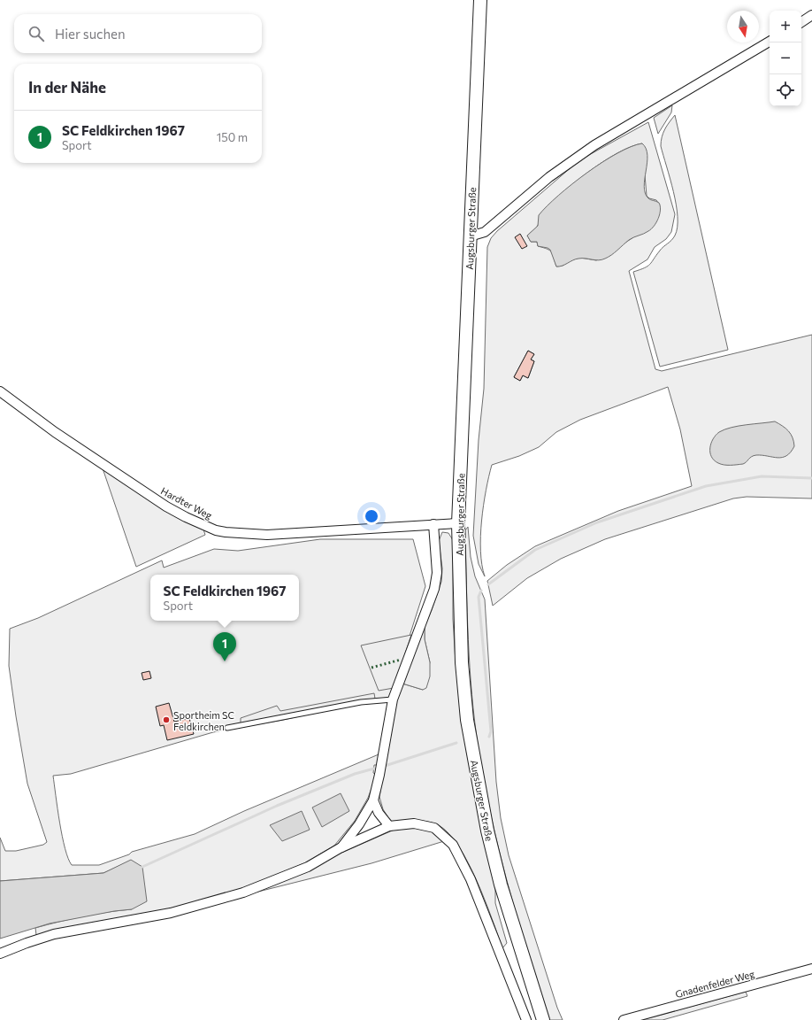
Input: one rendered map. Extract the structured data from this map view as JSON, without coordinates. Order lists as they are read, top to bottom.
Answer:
{
  "streets": {
    "main road": ["Augsburger Straße"],
    "street": ["Hardter Weg", "Gnadenfelder Weg"]
  },
  "crossings": [
    ["Augsburger Straße", "Hardter Weg"]
  ],
  "places": ["Sportheim SC Feldkirchen"],
  "north": "bottom",
  "page": {
    "map_buttons": ["+", "−"],
    "search": "Hier suchen",
    "heading": "In der Nähe",
    "list": [
      {
        "mark": "1",
        "name": "SC Feldkirchen 1967",
        "note": "Sport",
        "value": "150 m"
      }
    ],
    "popup": ["SC Feldkirchen 1967", "Sport"],
    "pins": "1"
  }
}
